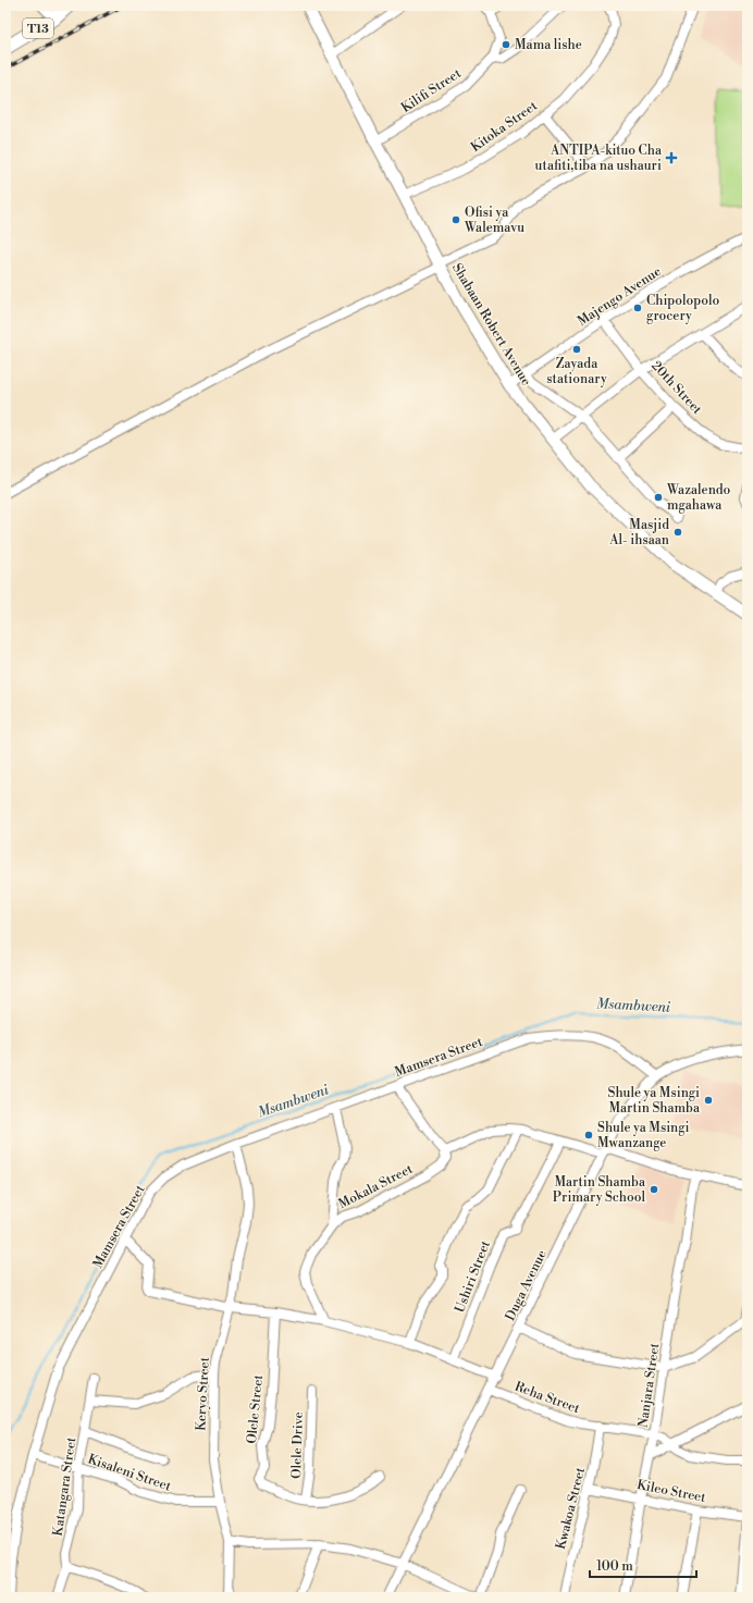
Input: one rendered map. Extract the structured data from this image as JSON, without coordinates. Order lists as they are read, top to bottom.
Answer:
{
  "streets": {
    "highway": ["T13"],
    "main road": ["Shabaan Robert Avenue"],
    "street": [
      "Kilifi Street",
      "Kitoka Street",
      "Majengo Avenue",
      "20th Street",
      "Mamsera Street",
      "Mokala Street",
      "Ushiri Street",
      "Duga Avenue",
      "Nanjara Street",
      "Keryo Street",
      "Reha Street",
      "Olele Street",
      "Olele Drive",
      "Kisaleni Street",
      "Katangara Street",
      "Kileo Street",
      "Kwakoa Street"
    ]
  },
  "crossings": [
    ["Kilifi Street", "Shabaan Robert Avenue"],
    ["Kitoka Street", "Shabaan Robert Avenue"],
    ["Majengo Avenue", "Shabaan Robert Avenue"],
    ["Majengo Avenue", "20th Street"],
    ["Mamsera Street", "Duga Avenue"],
    ["Mamsera Street", "Keryo Street"],
    ["Mamsera Street", "Kisaleni Street"],
    ["Duga Avenue", "Reha Street"],
    ["Nanjara Street", "Reha Street"],
    ["Nanjara Street", "Kileo Street"],
    ["Keryo Street", "Kisaleni Street"],
    ["Reha Street", "Kwakoa Street"],
    ["Olele Street", "Olele Drive"],
    ["Kisaleni Street", "Katangara Street"],
    ["Kileo Street", "Kwakoa Street"]
  ],
  "water": ["Msambweni"],
  "places": {
    "other": [
      "Mama lishe",
      "Ofisi ya Walemavu",
      "Chipolopolo grocery",
      "Zayada stationary",
      "Wazalendo mgahawa",
      "Masjid Al- ihsaan",
      "Shule ya Msingi Martin Shamba",
      "Shule ya Msingi Mwanzange",
      "Martin Shamba Primary School"
    ],
    "health": ["ANTIPA-kituo Cha utafiti,tiba na ushauri"]
  },
  "scale_bar": "100 m"
}
